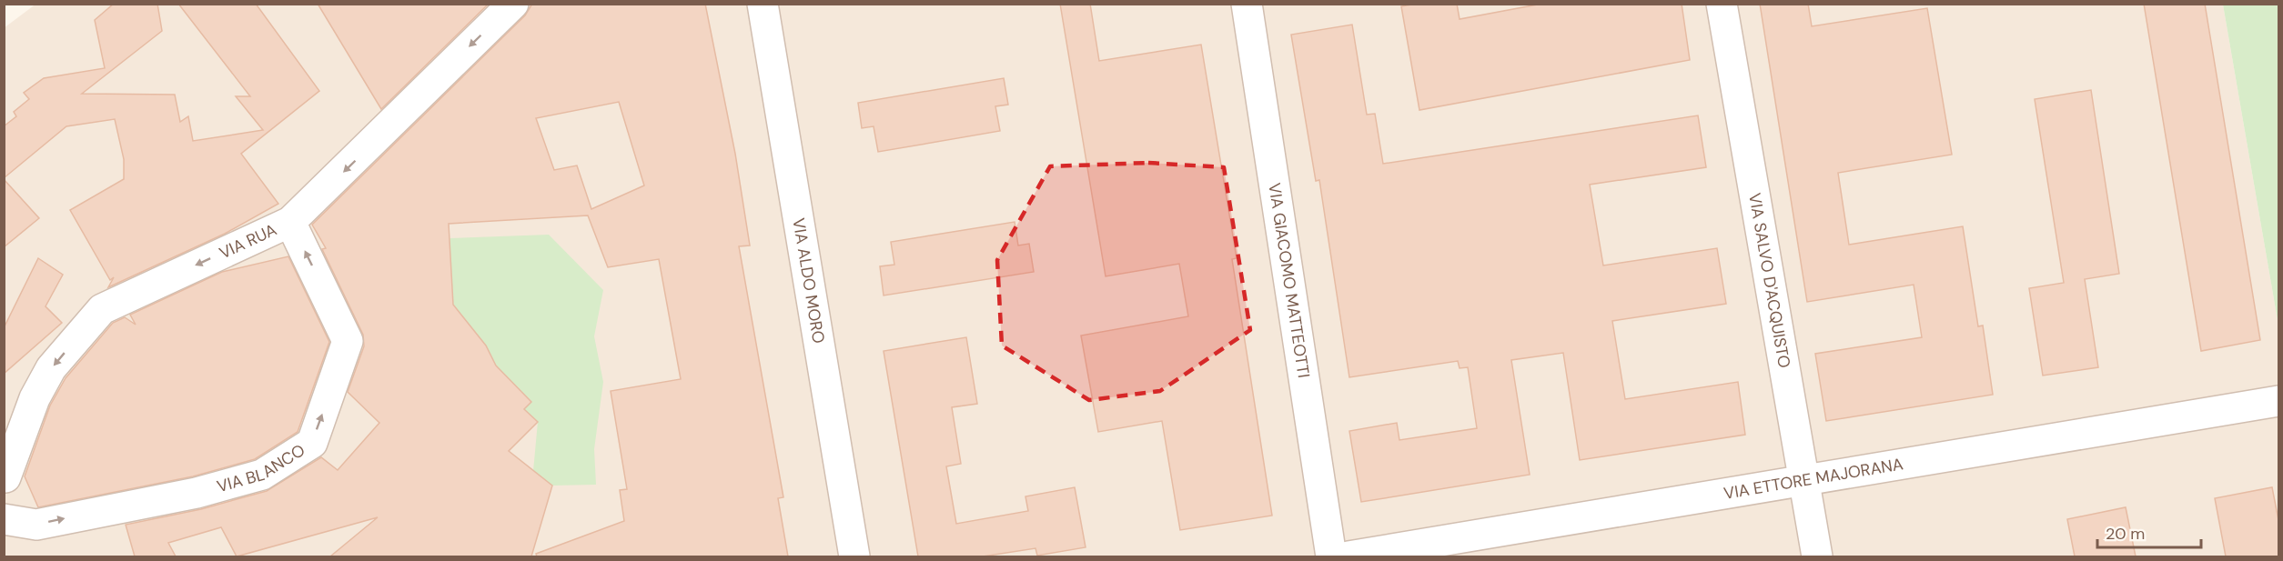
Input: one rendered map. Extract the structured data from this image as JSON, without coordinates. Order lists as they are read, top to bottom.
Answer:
{
  "streets": {
    "street": [
      "VIA RUA",
      "VIA ALDO MORO",
      "VIA SALVO D'ACQUISTO",
      "VIA GIACOMO MATTEOTTI",
      "VIA BLANCO",
      "VIA ETTORE MAJORANA"
    ]
  },
  "crossings": [
    ["VIA RUA", "VIA BLANCO"],
    ["VIA SALVO D'ACQUISTO", "VIA ETTORE MAJORANA"]
  ],
  "one_way": ["VIA RUA"],
  "scale_bar": "20 m"
}
